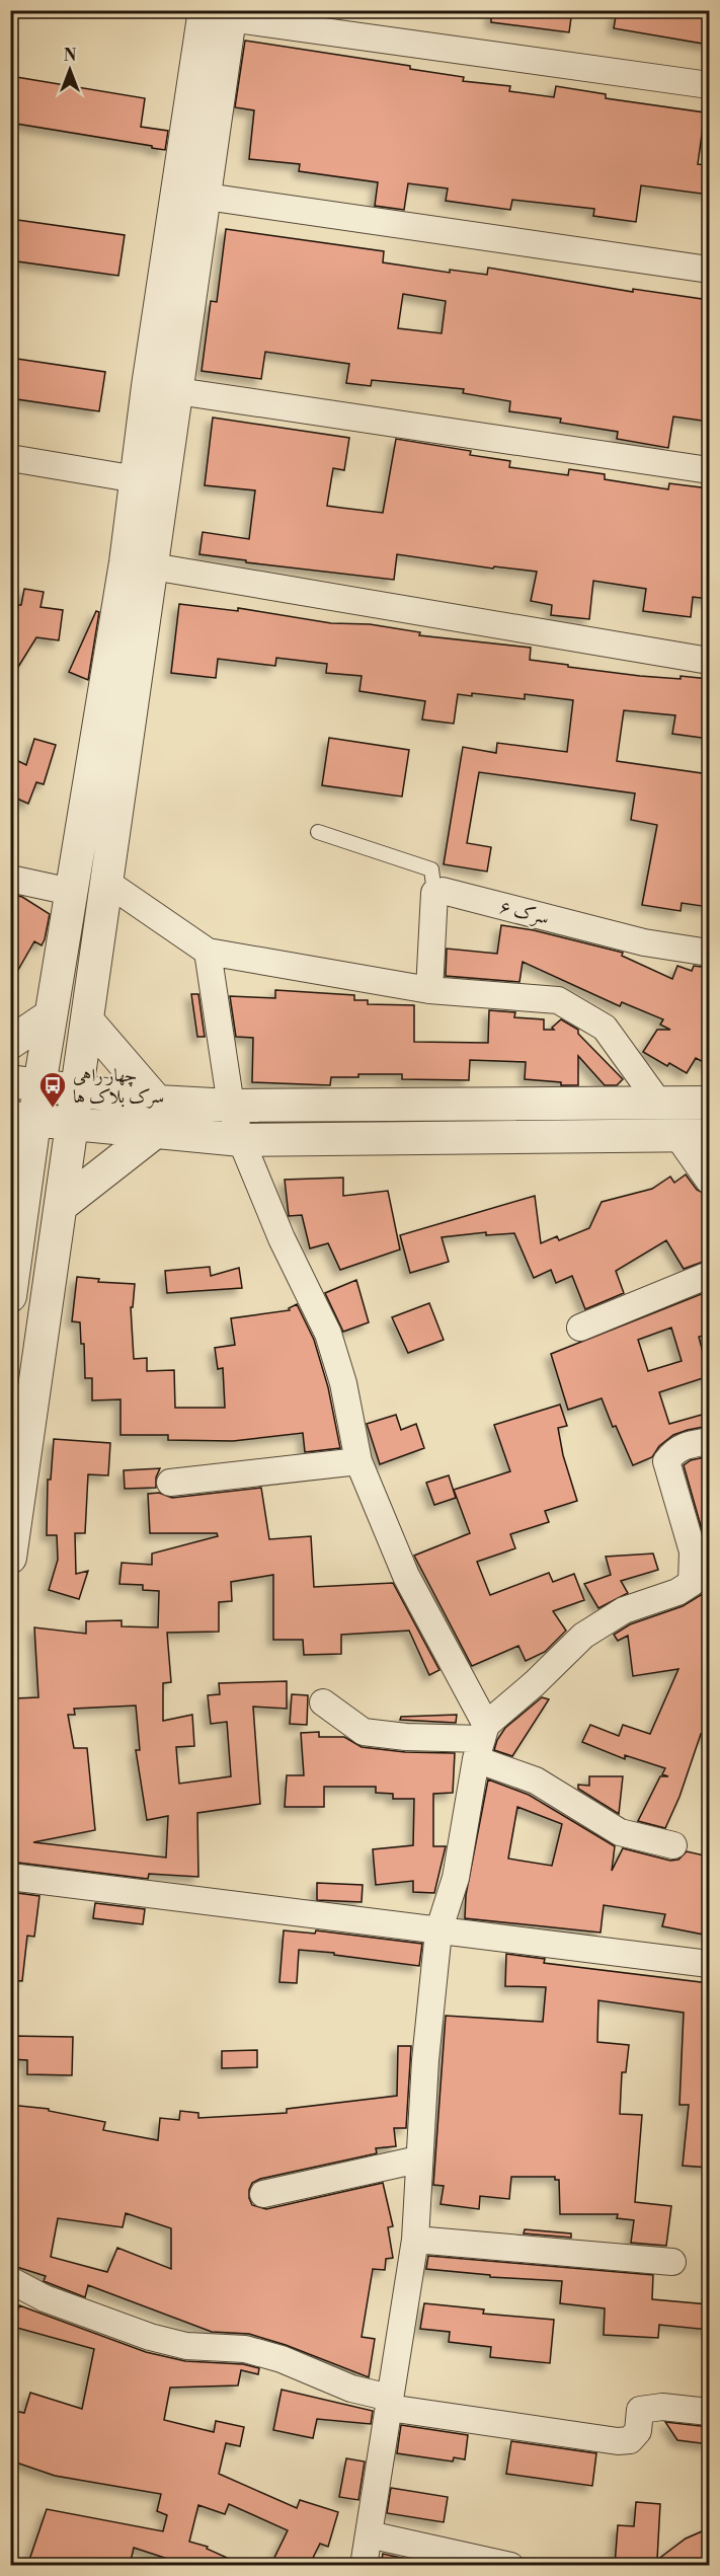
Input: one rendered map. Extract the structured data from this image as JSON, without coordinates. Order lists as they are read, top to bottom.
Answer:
{
  "streets": {
    "street": ["سرک ۶"]
  },
  "places": {
    "bus stop": ["چهار راهی سرک بلاک ها"]
  },
  "north": "top"
}
